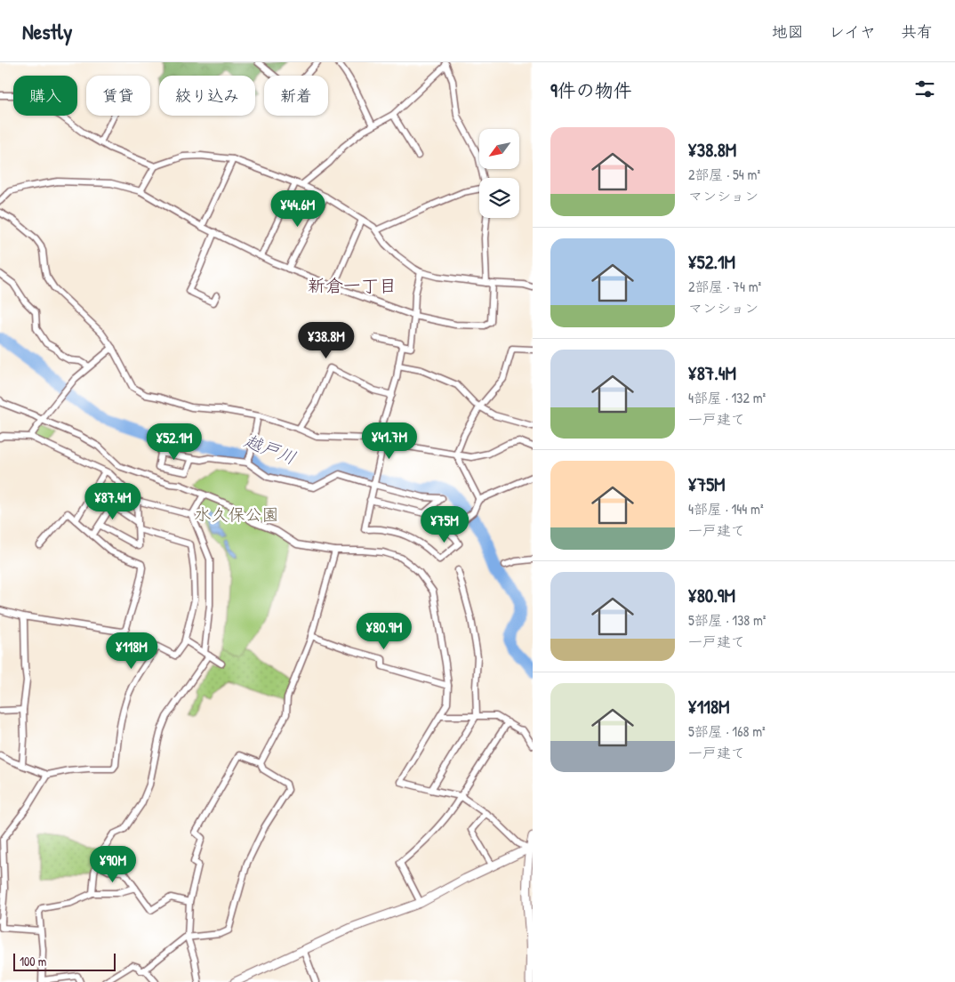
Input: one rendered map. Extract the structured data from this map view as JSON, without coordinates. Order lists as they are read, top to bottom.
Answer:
{
  "districts": ["新倉一丁目"],
  "water": ["越戸川"],
  "parks": ["水久保公園"],
  "scale_bar": "100 m",
  "north": "bottom left",
  "page": {
    "header": "Nestly",
    "nav": ["地図", "レイヤ", "共有"],
    "heading": "9件の物件",
    "chip": [
      "購入",
      "賃貸",
      "絞り込み",
      "新着"
    ],
    "list": [
      {
        "name": "¥38.8M",
        "note": "2部屋 · 54 m² · マンション"
      },
      {
        "name": "¥52.1M",
        "note": "2部屋 · 74 m² · マンション"
      },
      {
        "name": "¥87.4M",
        "note": "4部屋 · 132 m² · 一戸建て"
      },
      {
        "name": "¥75M",
        "note": "4部屋 · 144 m² · 一戸建て"
      },
      {
        "name": "¥80.9M",
        "note": "5部屋 · 138 m² · 一戸建て"
      },
      {
        "name": "¥118M",
        "note": "5部屋 · 168 m² · 一戸建て"
      }
    ],
    "price": [
      "¥44.6M",
      "¥38.8M",
      "¥41.7M",
      "¥52.1M",
      "¥87.4M",
      "¥75M",
      "¥80.9M",
      "¥118M",
      "¥90M"
    ],
    "scale": "100 m"
  }
}
